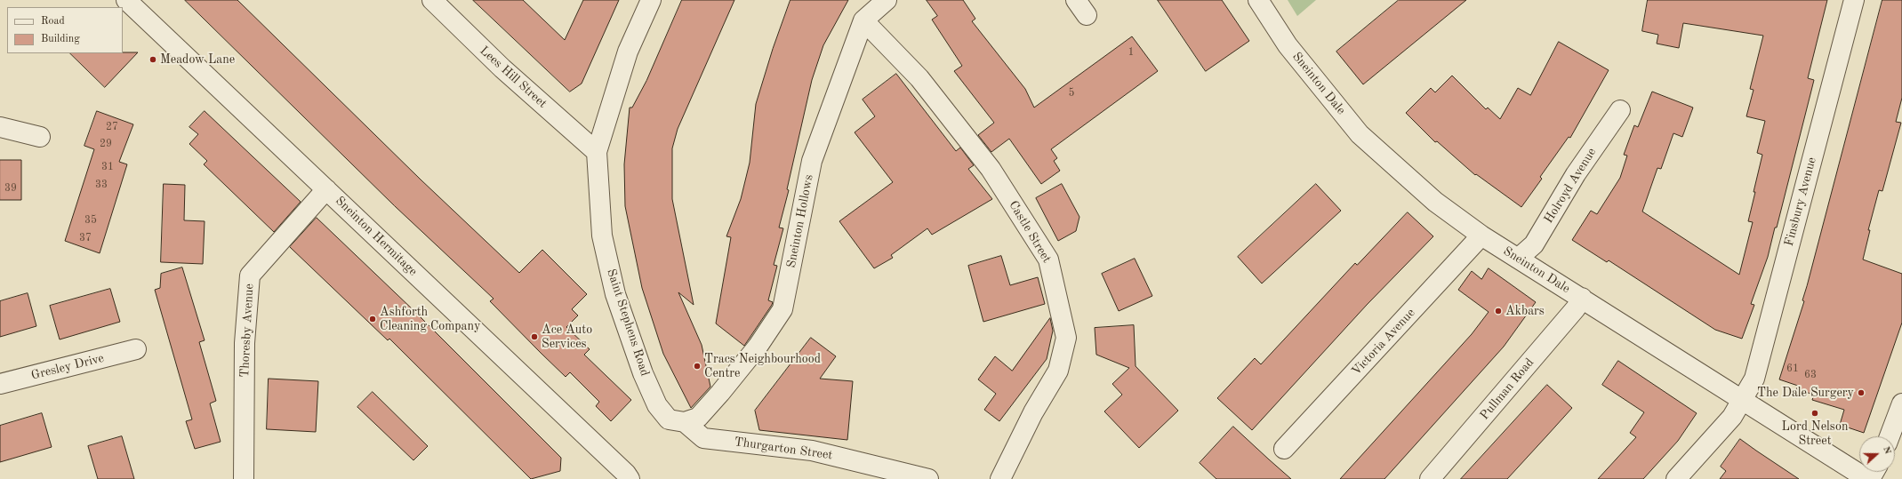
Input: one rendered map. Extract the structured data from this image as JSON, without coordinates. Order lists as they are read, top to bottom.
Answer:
{
  "streets": {
    "street": [
      "Lees Hill Street",
      "Sneinton Dale",
      "Holroyd Avenue",
      "Finsbury Avenue",
      "Sneinton Hollows",
      "Castle Street",
      "Sneinton Hermitage",
      "Saint Stephens Road",
      "Thoresby Avenue",
      "Victoria Avenue",
      "Gresley Drive",
      "Pullman Road",
      "Thurgarton Street"
    ]
  },
  "crossings": [
    ["Lees Hill Street", "Saint Stephens Road"],
    ["Sneinton Dale", "Holroyd Avenue"],
    ["Sneinton Dale", "Finsbury Avenue"],
    ["Sneinton Dale", "Victoria Avenue"],
    ["Sneinton Dale", "Pullman Road"],
    ["Sneinton Hollows", "Castle Street"],
    ["Sneinton Hollows", "Saint Stephens Road"],
    ["Sneinton Hollows", "Thurgarton Street"],
    ["Sneinton Hermitage", "Thoresby Avenue"],
    ["Saint Stephens Road", "Thurgarton Street"]
  ],
  "places": [
    "Meadow Lane",
    "Akbars",
    "Ashforth Cleaning Company",
    "Ace Auto Services",
    "Tracs Neighbourhood Centre",
    "The Dale Surgery",
    "Lord Nelson Street"
  ],
  "house_numbers": [
    "1",
    "5",
    "27",
    "29",
    "31",
    "33",
    "39",
    "35",
    "37",
    "61",
    "63"
  ],
  "legend": ["Road", "Building"],
  "north": "right"
}
